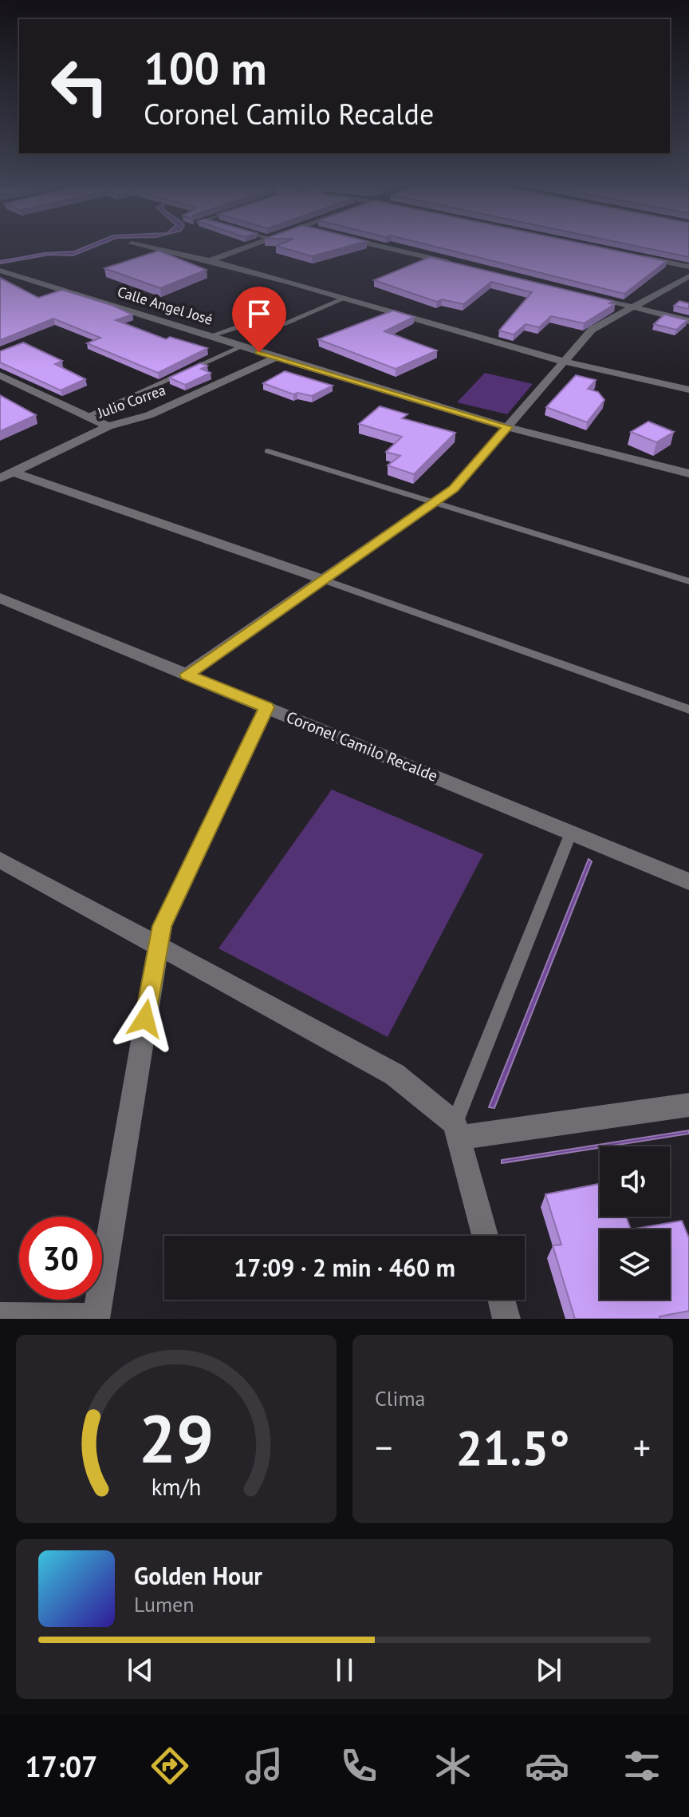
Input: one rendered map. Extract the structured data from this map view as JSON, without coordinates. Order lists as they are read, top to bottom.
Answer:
{
  "streets": {
    "street": ["Calle Angel José", "Julio Correa", "Coronel Camilo Recalde"]
  },
  "crossings": [
    ["Calle Angel José", "Julio Correa"]
  ],
  "page": {
    "turn": ["100 m", "Coronel Camilo Recalde"],
    "limit": "30",
    "trip": "17:09 · 2 min · 460 m",
    "tile": "Clima",
    "heat": ["−", "21.5°", "+"],
    "song": ["Golden Hour", "Lumen"],
    "tabs": "17:07",
    "gauge": ["29", "km/h"]
  }
}
